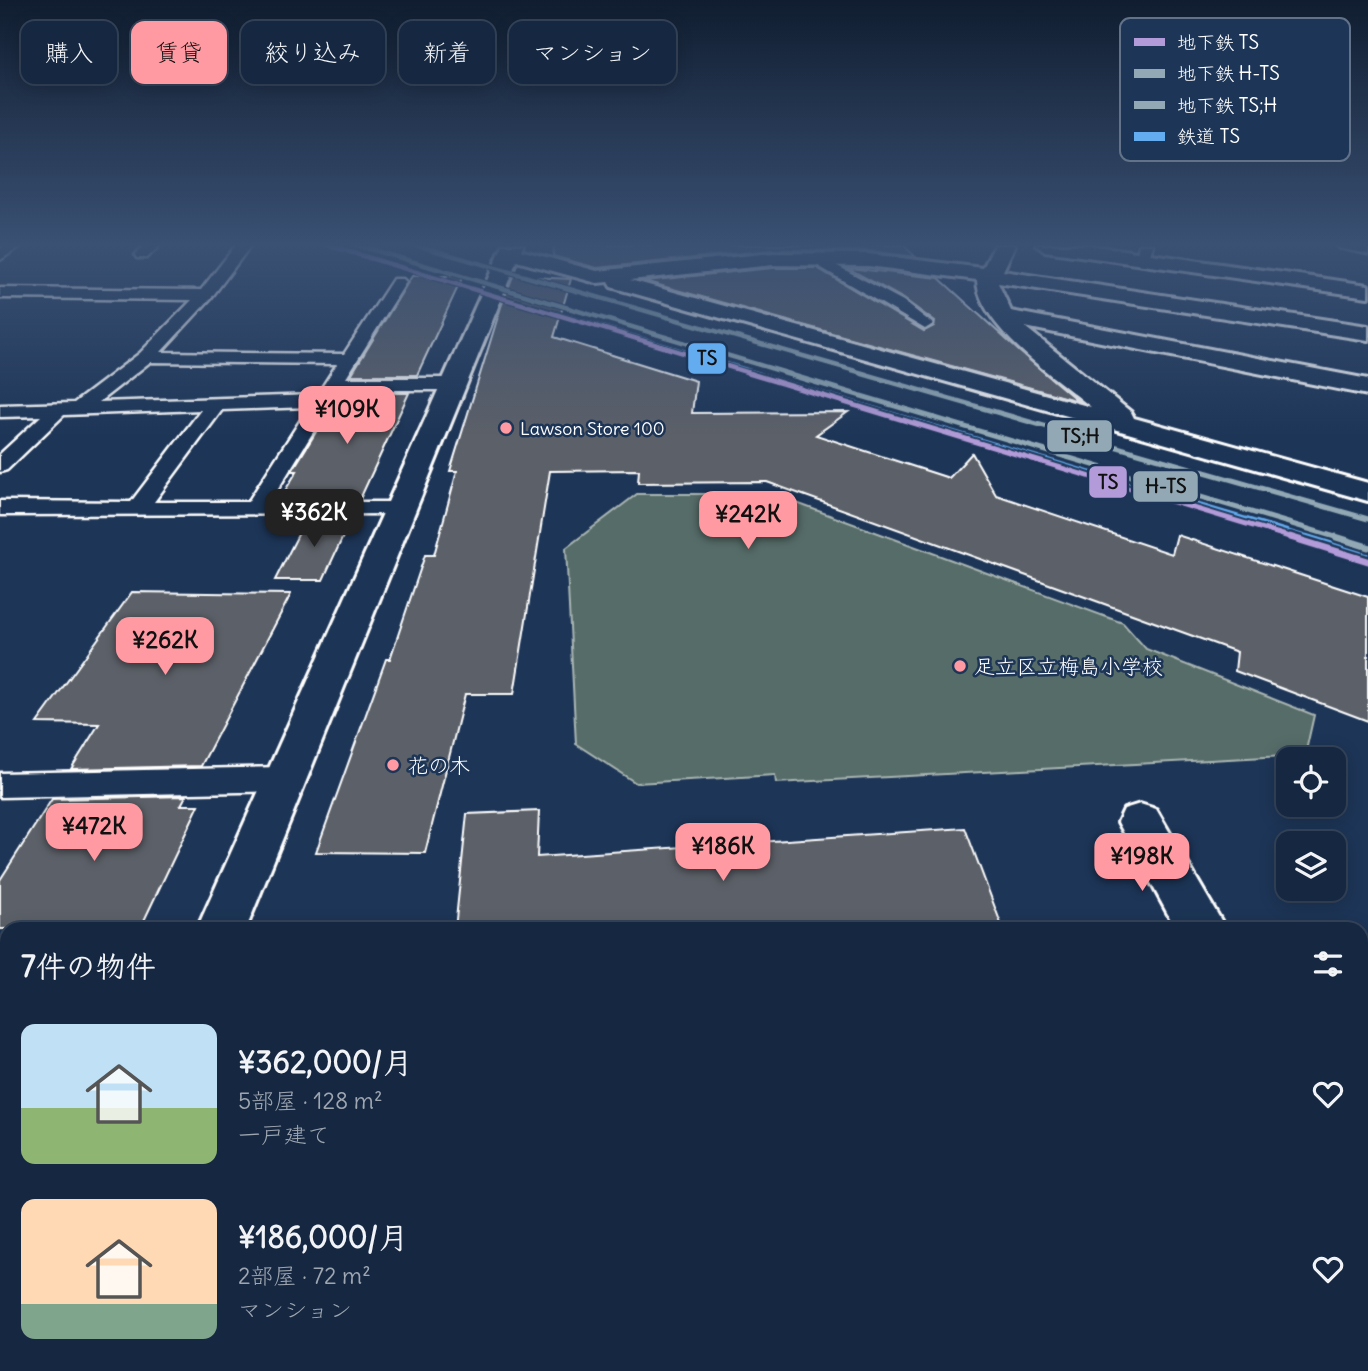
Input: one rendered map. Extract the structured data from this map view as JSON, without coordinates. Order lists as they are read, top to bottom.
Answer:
{
  "places": ["Lawson Store 100", "足立区立梅島小学校", "花の木"],
  "lines": [
    "metro line TS",
    "metro line H-TS",
    "metro line TS;H",
    "rail line TS"
  ],
  "legend": [
    "地下鉄 TS",
    "地下鉄 H-TS",
    "地下鉄 TS;H",
    "鉄道 TS"
  ],
  "page": {
    "chip": [
      "購入",
      "賃貸",
      "絞り込み",
      "新着",
      "マンション"
    ],
    "price": [
      "¥109K",
      "¥362K",
      "¥242K",
      "¥262K",
      "¥472K",
      "¥186K",
      "¥198K"
    ],
    "heading": "7件の物件",
    "list": [
      {
        "name": "¥362,000/月",
        "note": "5部屋 · 128 m² · 一戸建て"
      },
      {
        "name": "¥186,000/月",
        "note": "2部屋 · 72 m² · マンション"
      }
    ]
  }
}
